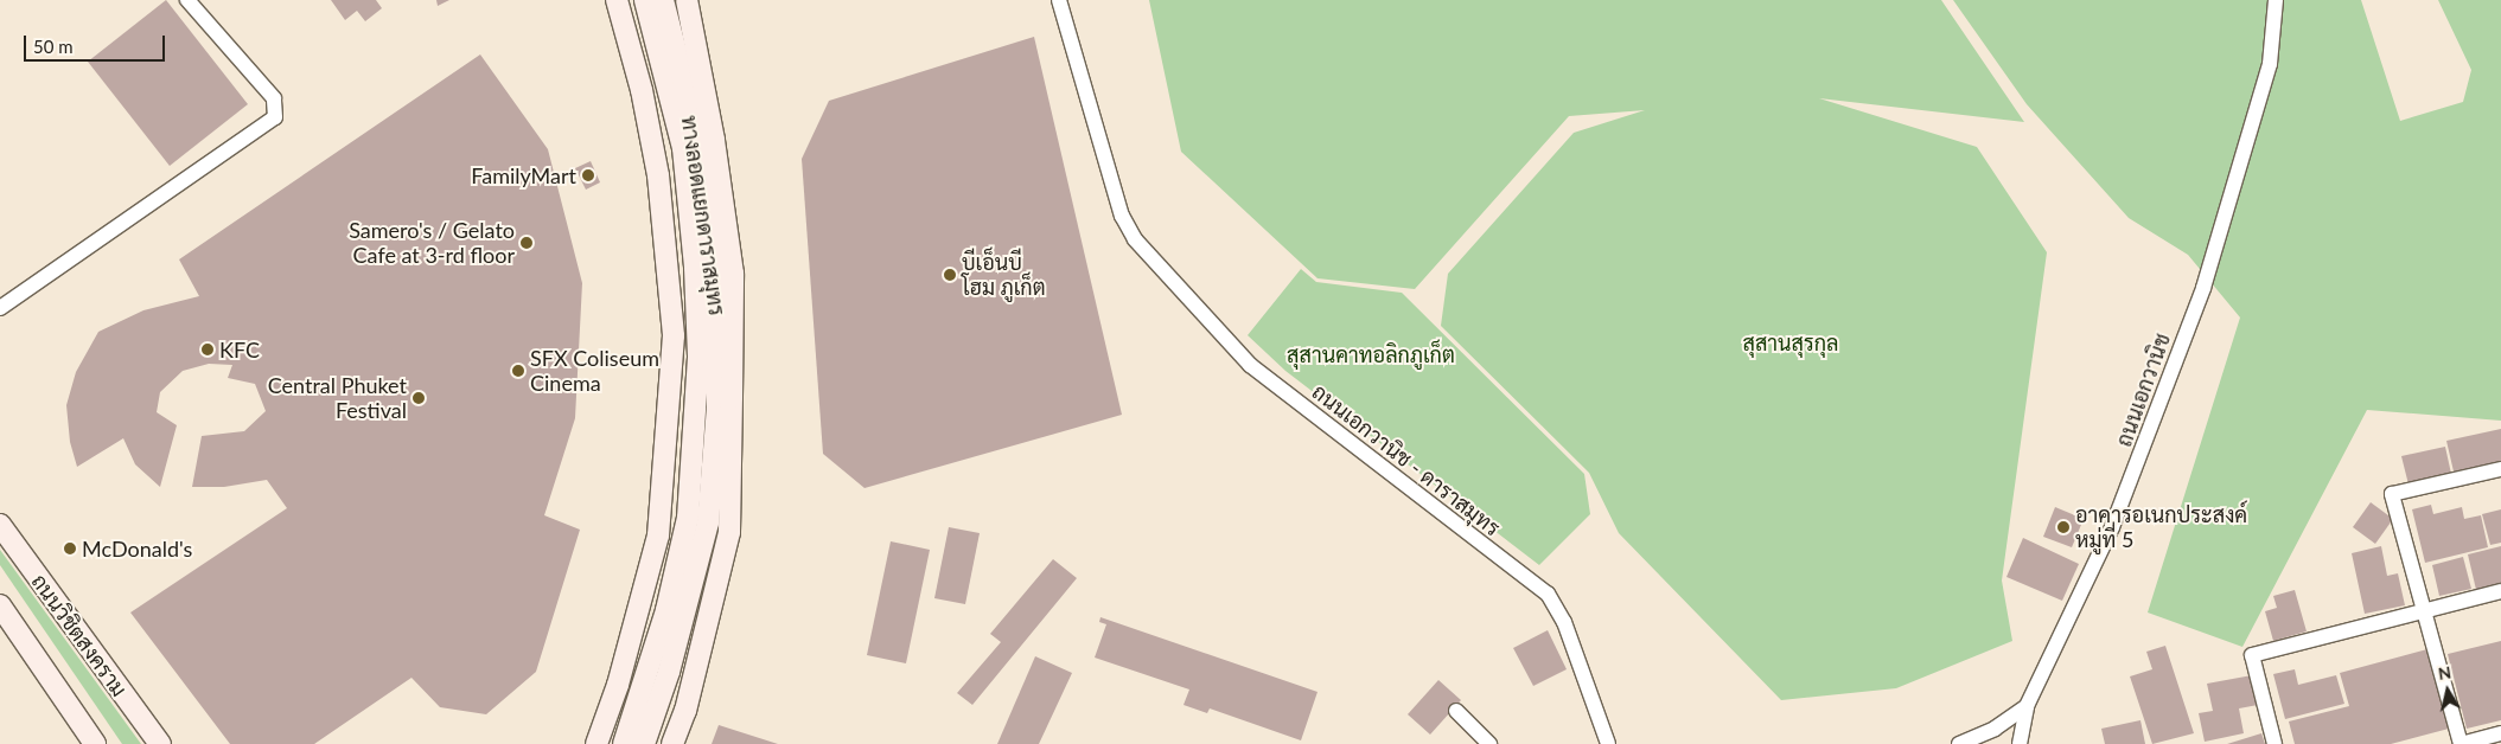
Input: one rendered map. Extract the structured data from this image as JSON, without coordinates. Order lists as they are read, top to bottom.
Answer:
{
  "streets": {
    "main road": ["ทางลอดแยกดาราสมุทร", "ถนนวิชิตสงคราม"],
    "street": ["ถนนเอกวานิช", "ถนนเอกวานิช - ดาราสมุทร"]
  },
  "parks": ["สุสานสุรกุล", "สุสานคาทอลิกภูเก็ต"],
  "places": [
    "FamilyMart",
    "Samero's / Gelato Cafe at 3-rd floor",
    "บีเอ็นบี โฮม ภูเก็ต",
    "KFC",
    "SFX Coliseum Cinema",
    "Central Phuket Festival",
    "อาคารอเนกประสงค์ หมู่ที่ 5",
    "McDonald's"
  ],
  "scale_bar": "50 m",
  "north": "top"
}
